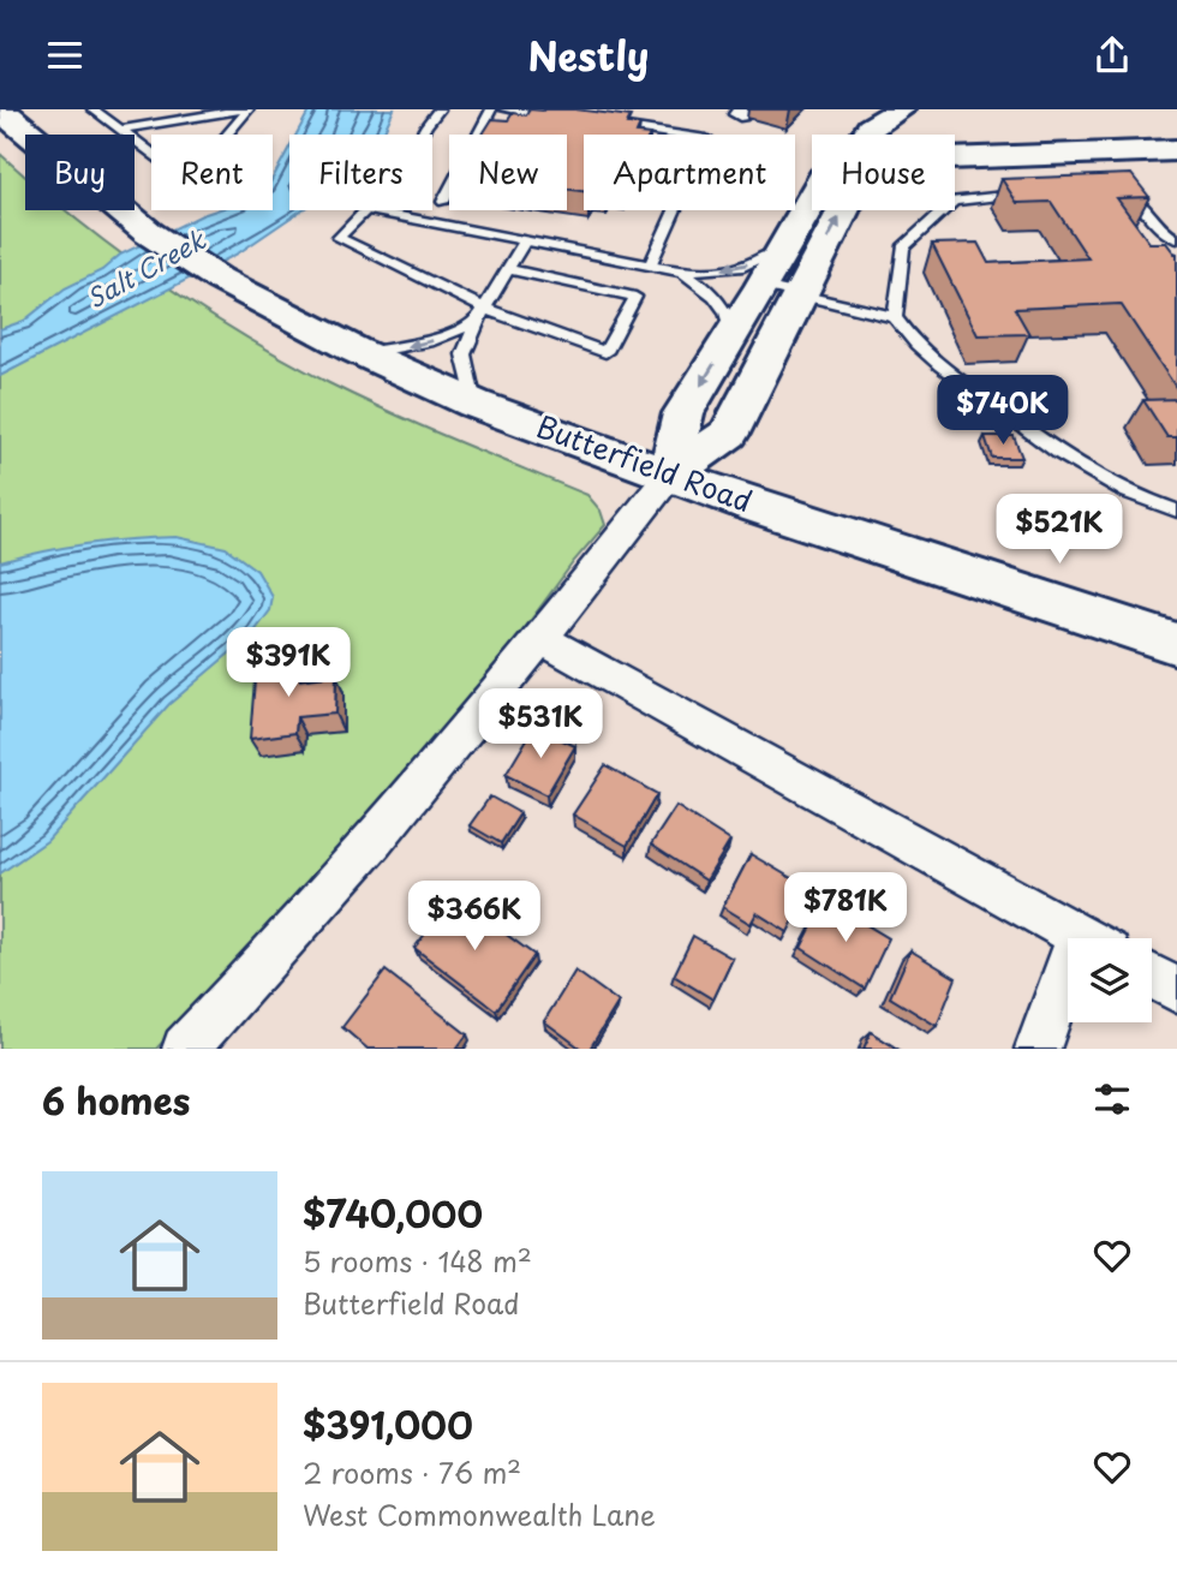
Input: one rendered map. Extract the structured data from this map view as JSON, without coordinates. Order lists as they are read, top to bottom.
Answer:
{
  "streets": {
    "main road": ["Butterfield Road"]
  },
  "water": ["Salt Creek"],
  "page": {
    "header": "Nestly",
    "chip": [
      "Buy",
      "Rent",
      "Filters",
      "New",
      "Apartment",
      "House"
    ],
    "price": [
      "$740K",
      "$521K",
      "$391K",
      "$531K",
      "$781K",
      "$366K"
    ],
    "heading": "6 homes",
    "list": [
      {
        "name": "$740,000",
        "note": "5 rooms · 148 m² · Butterfield Road"
      },
      {
        "name": "$391,000",
        "note": "2 rooms · 76 m² · West Commonwealth Lane"
      }
    ]
  }
}
